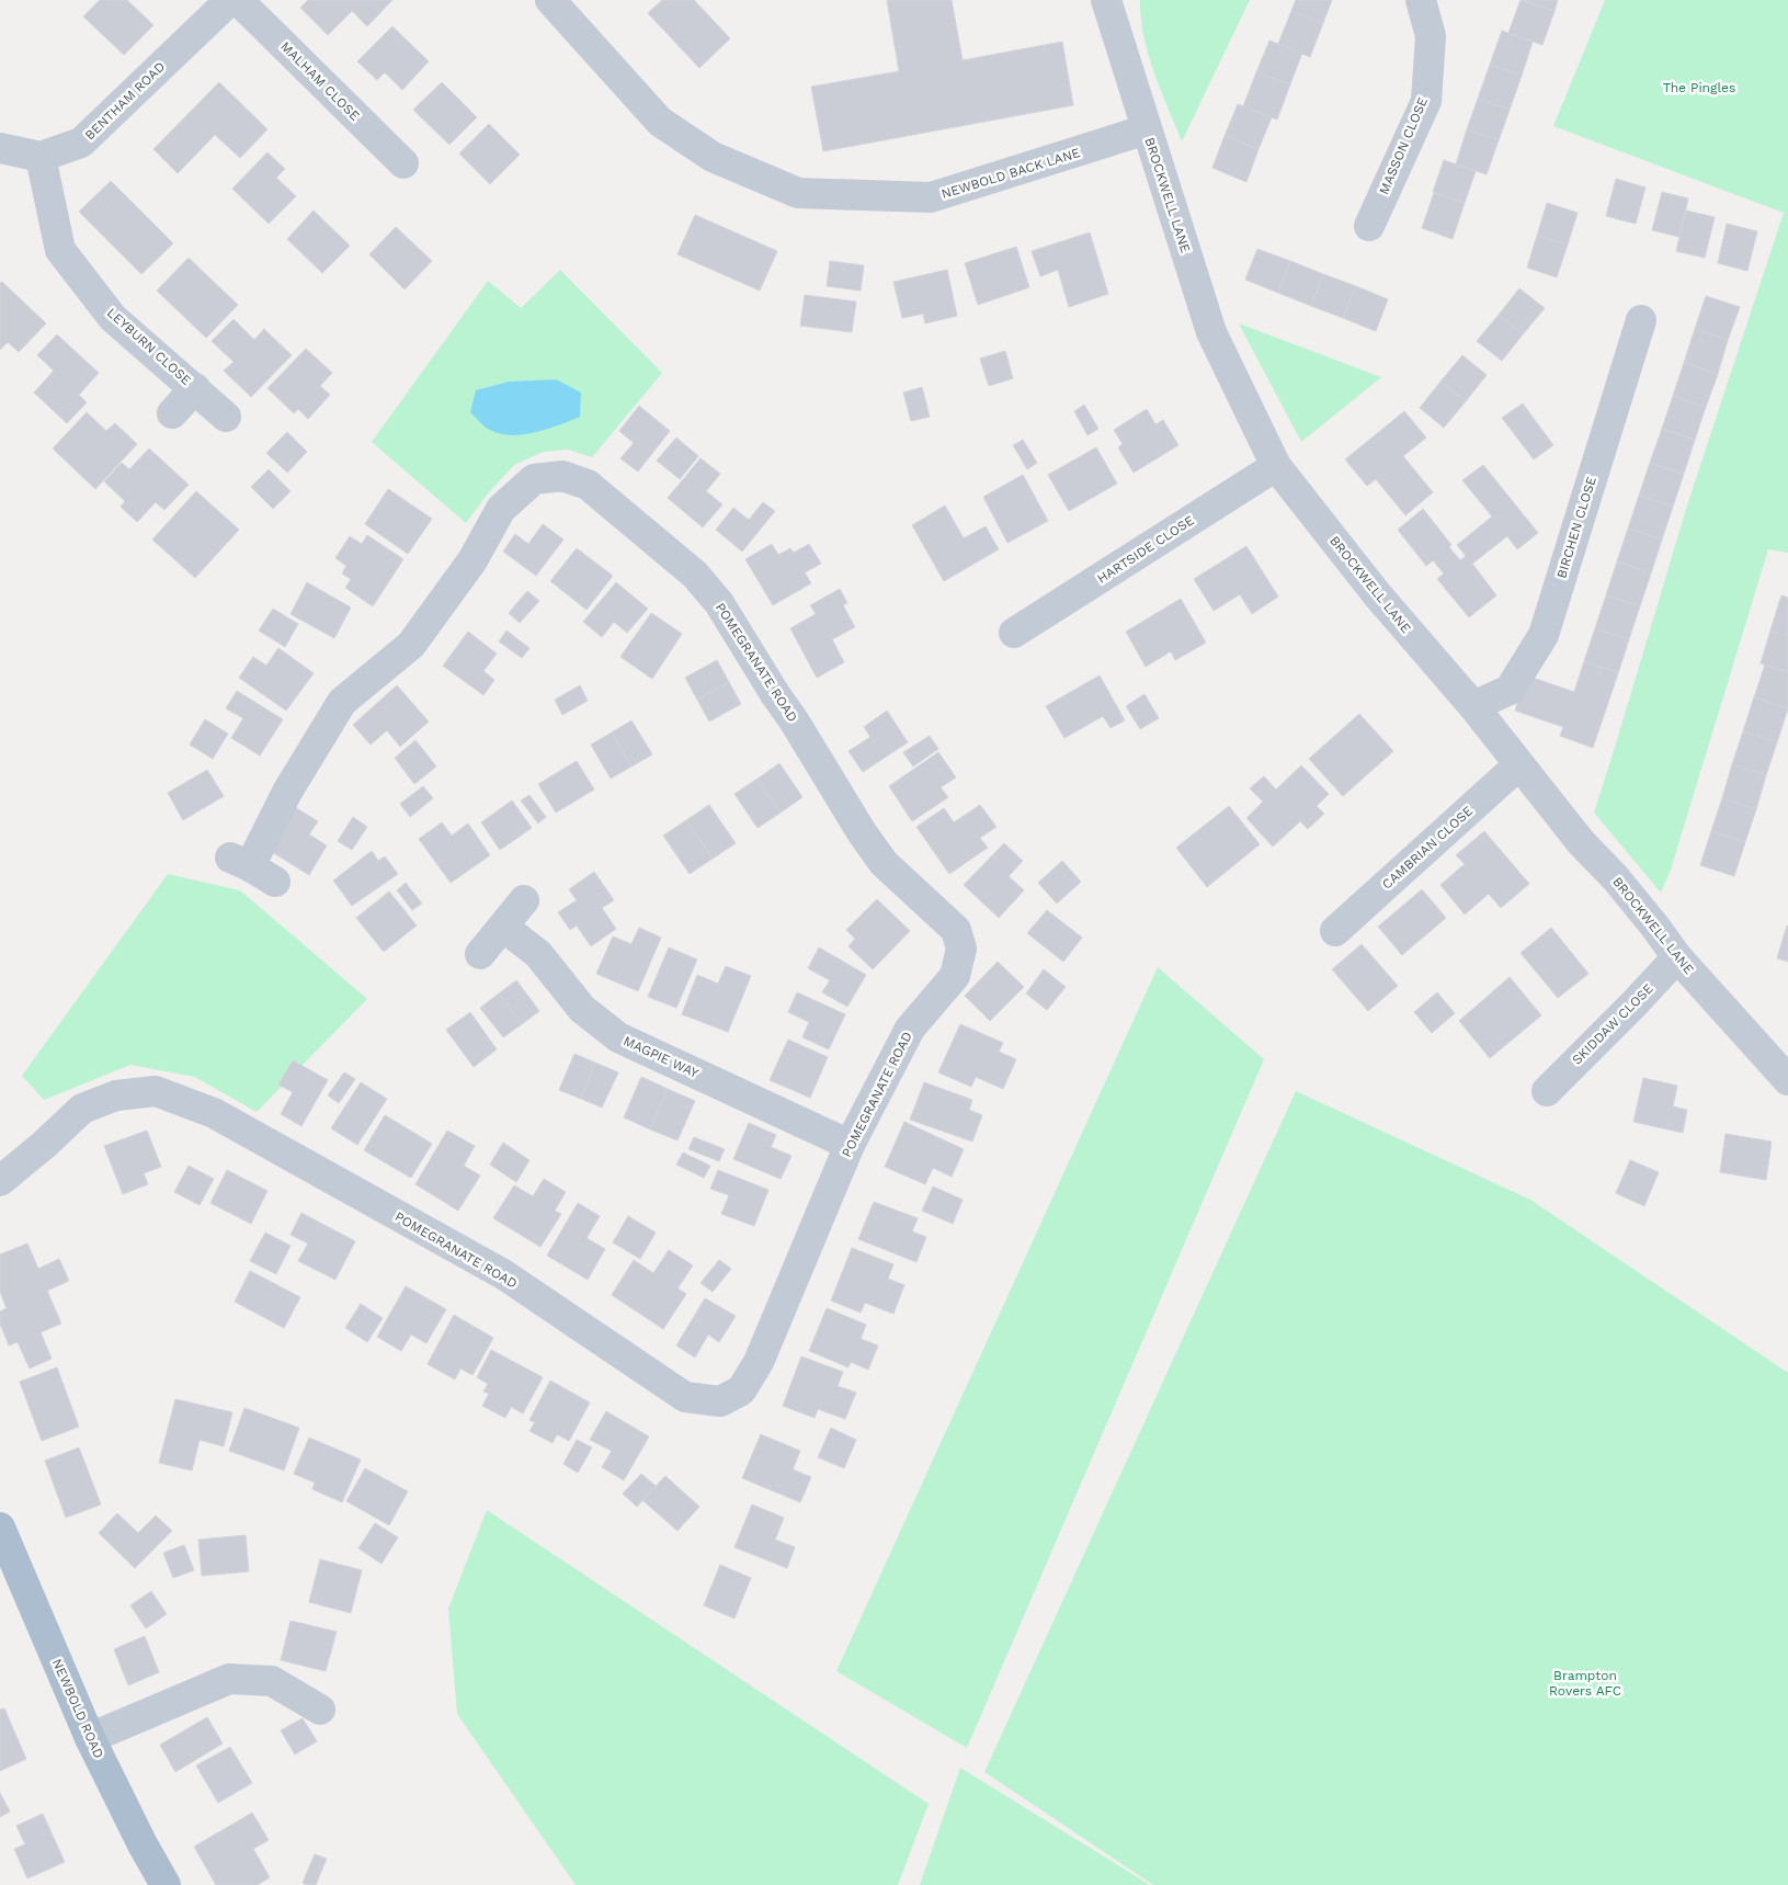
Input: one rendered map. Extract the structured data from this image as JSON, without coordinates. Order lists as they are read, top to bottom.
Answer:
{
  "streets": {
    "main road": ["NEWBOLD ROAD"],
    "street": [
      "MALHAM CLOSE",
      "BENTHAM ROAD",
      "MASSON CLOSE",
      "NEWBOLD BACK LANE",
      "BROCKWELL LANE",
      "LEYBURN CLOSE",
      "BIRCHEN CLOSE",
      "HARTSIDE CLOSE",
      "POMEGRANATE ROAD",
      "CAMBRIAN CLOSE",
      "SKIDDAW CLOSE",
      "MAGPIE WAY"
    ]
  },
  "crossings": [
    ["BENTHAM ROAD", "LEYBURN CLOSE"],
    ["NEWBOLD BACK LANE", "BROCKWELL LANE"],
    ["BROCKWELL LANE", "BIRCHEN CLOSE"],
    ["BROCKWELL LANE", "HARTSIDE CLOSE"],
    ["BROCKWELL LANE", "CAMBRIAN CLOSE"],
    ["BROCKWELL LANE", "SKIDDAW CLOSE"],
    ["POMEGRANATE ROAD", "MAGPIE WAY"]
  ],
  "parks": ["The Pingles", "Brampton Rovers AFC"]
}
